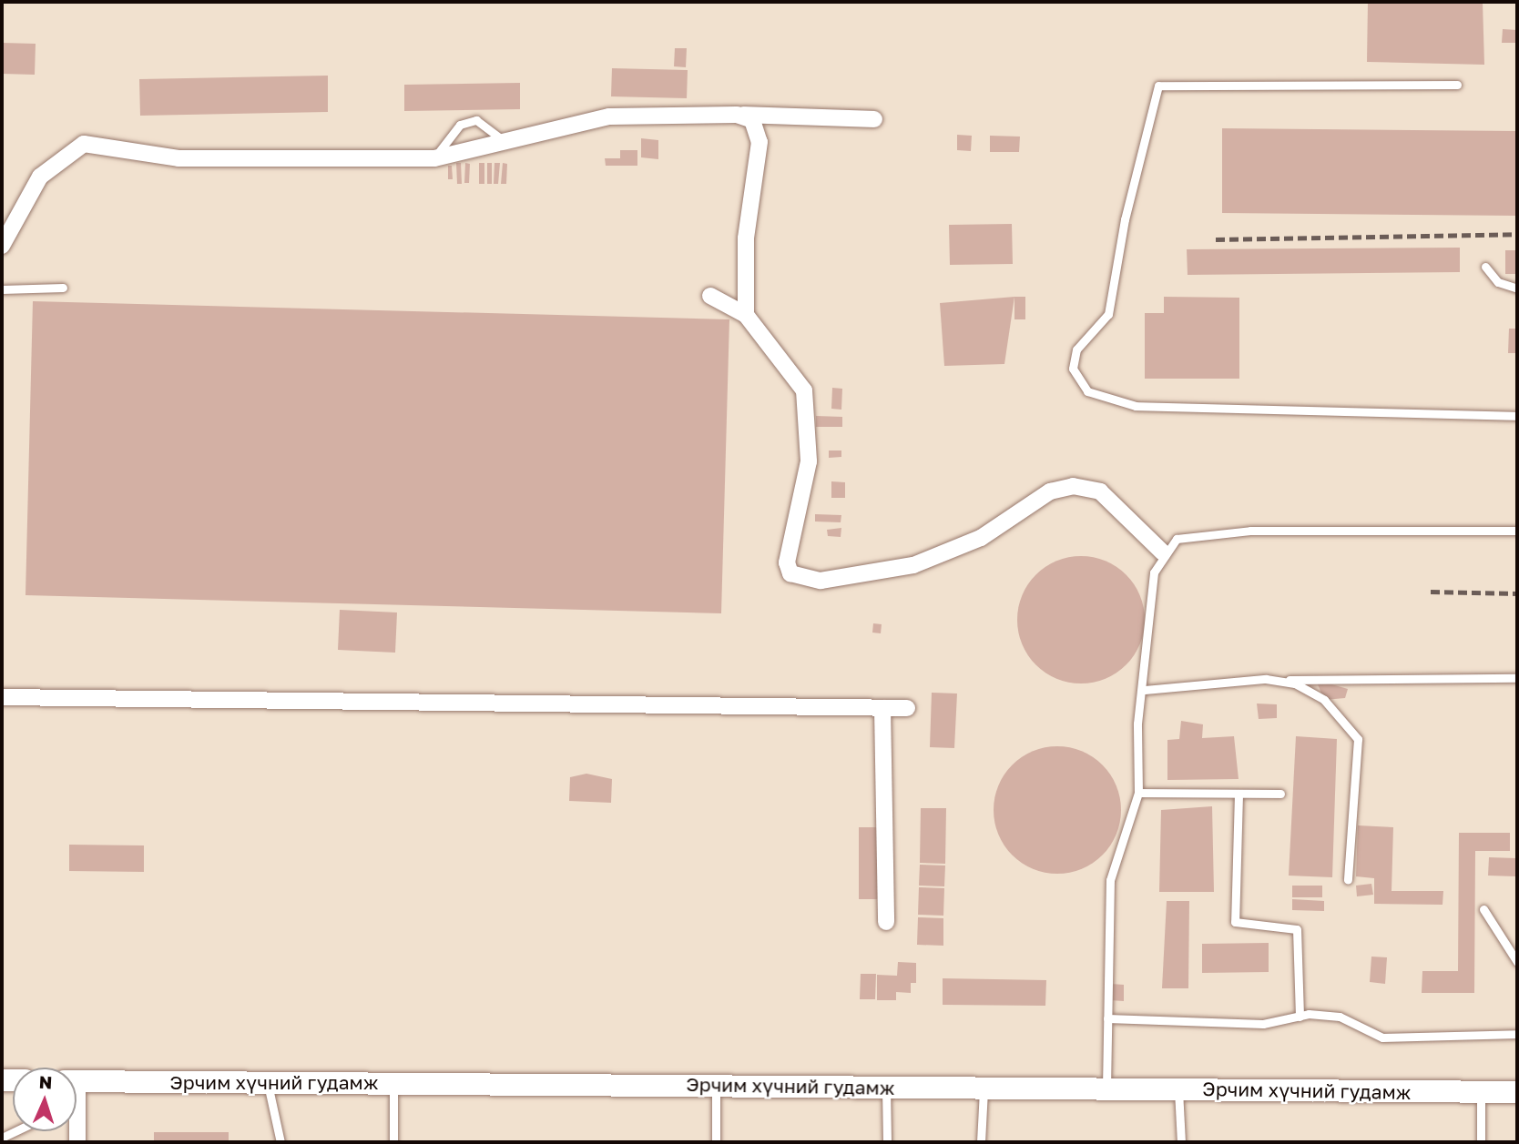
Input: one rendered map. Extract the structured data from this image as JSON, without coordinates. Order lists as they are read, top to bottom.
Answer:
{
  "streets": {
    "main road": ["Эрчим хүчний гудамж"]
  },
  "north": "top"
}
